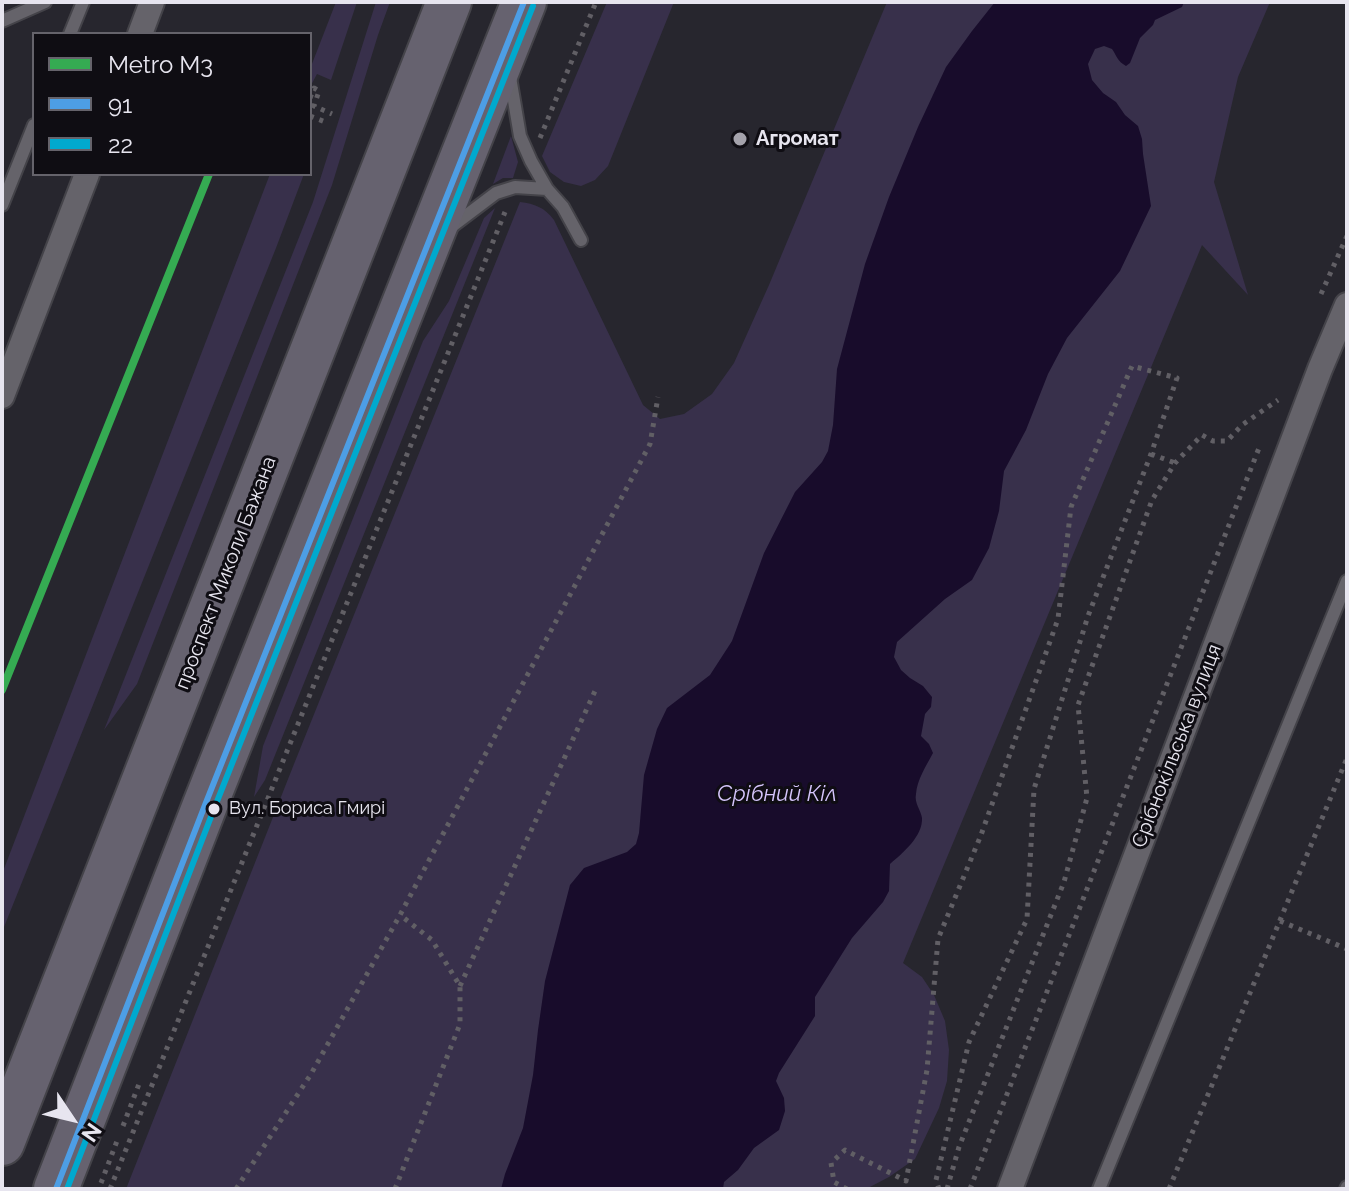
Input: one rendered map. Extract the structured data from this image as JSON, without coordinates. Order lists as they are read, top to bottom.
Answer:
{
  "streets": {
    "highway": ["проспект Миколи Бажана"],
    "street": ["Срібнокільська вулиця"]
  },
  "water": ["Срібний Кіл"],
  "places": ["Агромат", "Вул. Бориса Гмирі"],
  "lines": ["transit line 91", "transit line 22", "metro line M3"],
  "legend": ["Metro M3", "91", "22"],
  "north": "bottom right"
}
